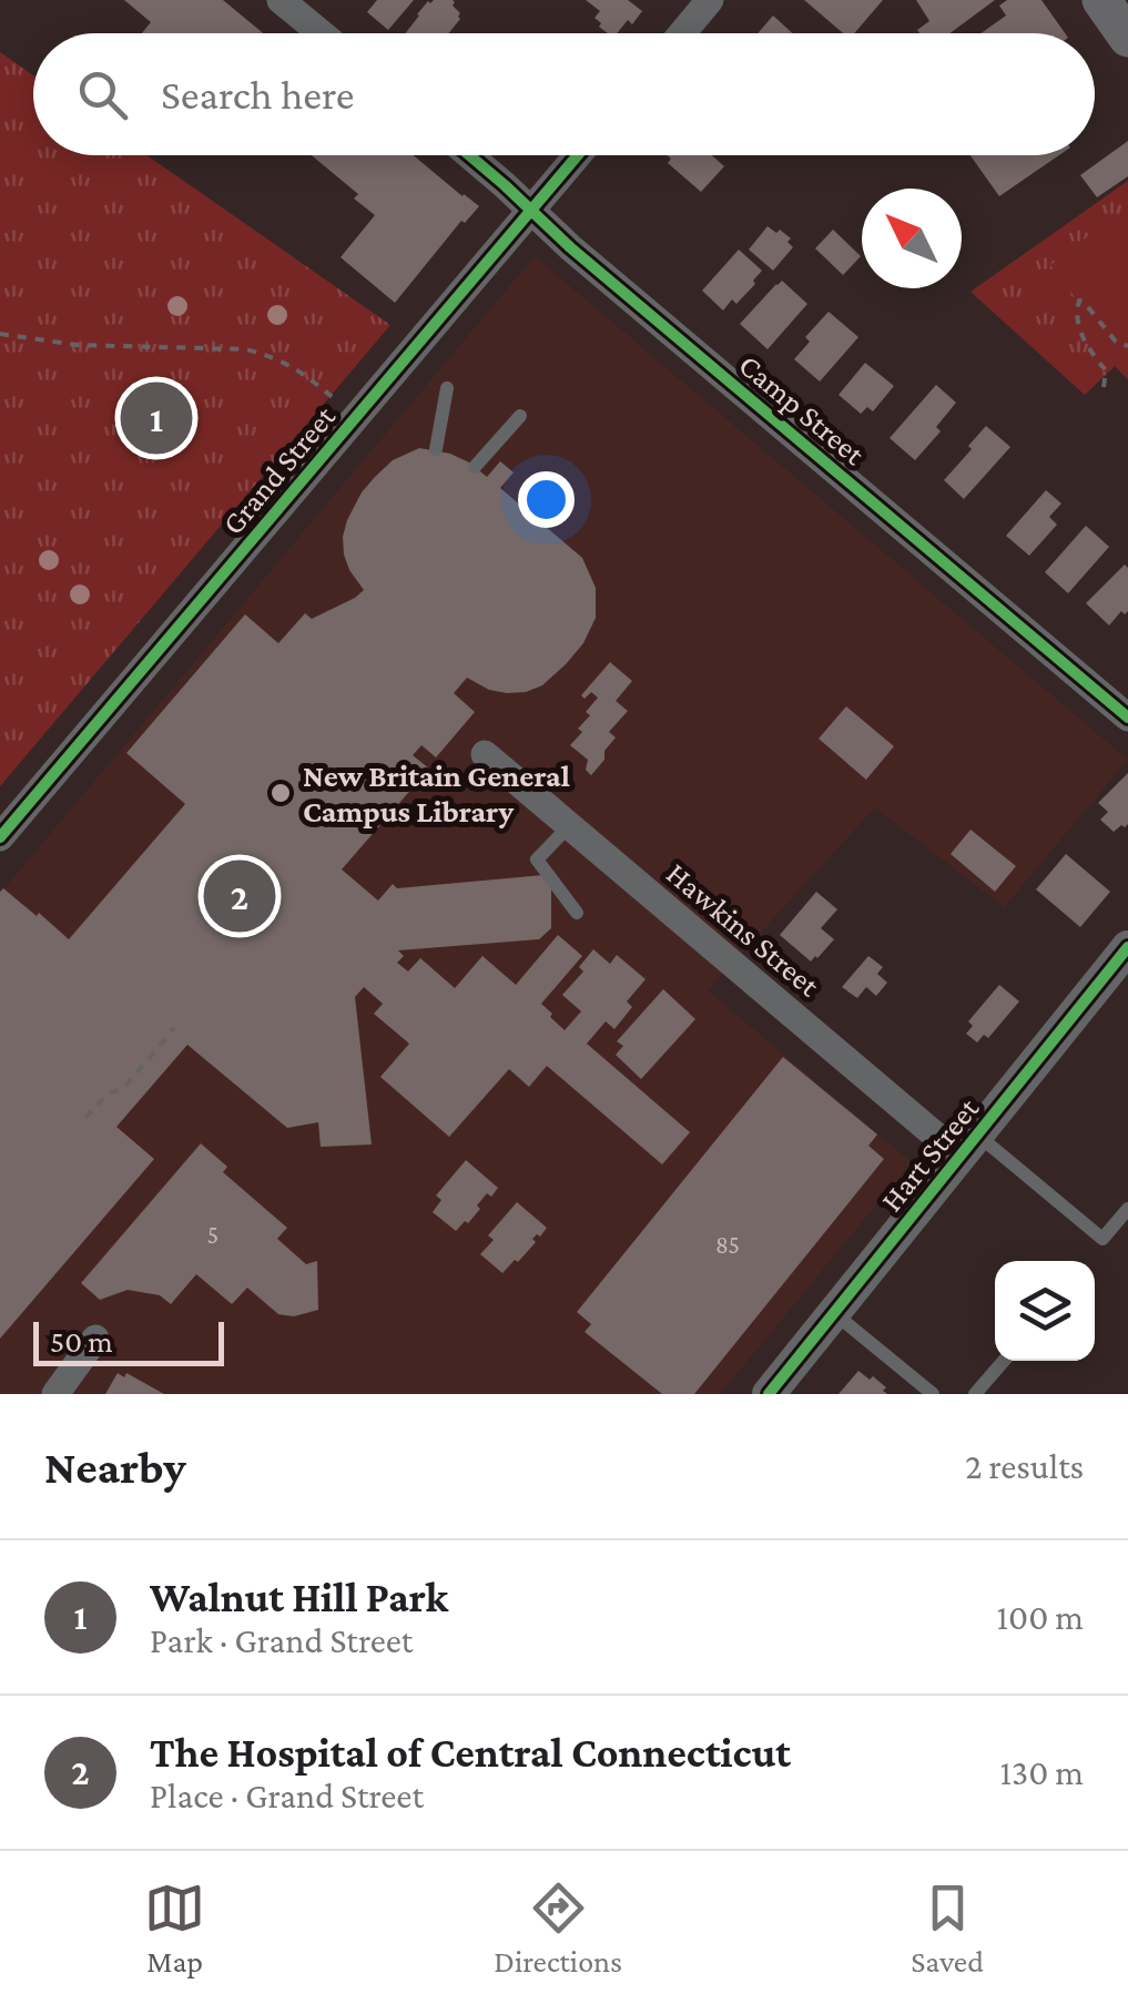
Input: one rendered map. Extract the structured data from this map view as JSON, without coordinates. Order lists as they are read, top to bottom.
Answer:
{
  "streets": {
    "street": [
      "Camp Street",
      "Grand Street",
      "Hawkins Street",
      "Hart Street"
    ]
  },
  "crossings": [
    ["Camp Street", "Grand Street"],
    ["Hawkins Street", "Hart Street"]
  ],
  "places": ["New Britain General Campus Library"],
  "house_numbers": ["5", "85"],
  "scale_bar": "50 m",
  "north": "top left",
  "page": {
    "search": "Search here",
    "pins": ["1", "2"],
    "scale": "50 m",
    "heading": ["Nearby", "2 results"],
    "list": [
      {
        "mark": "1",
        "name": "Walnut Hill Park",
        "note": "Park · Grand Street",
        "value": "100 m"
      },
      {
        "mark": "2",
        "name": "The Hospital of Central Connecticut",
        "note": "Place · Grand Street",
        "value": "130 m"
      }
    ],
    "nav": ["Map", "Directions", "Saved"]
  }
}
